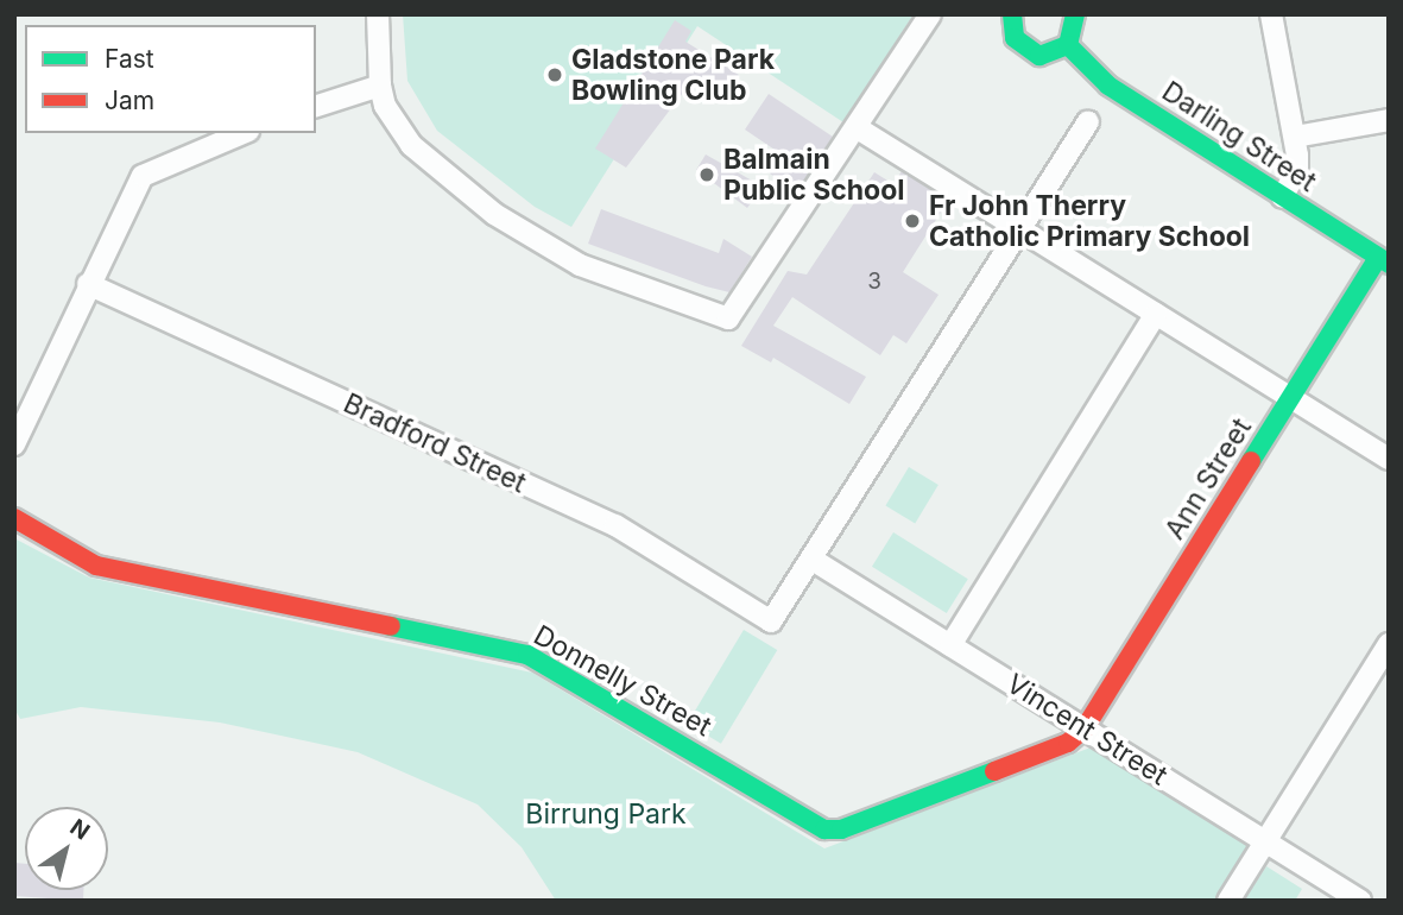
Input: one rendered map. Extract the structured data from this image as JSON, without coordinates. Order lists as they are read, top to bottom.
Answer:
{
  "streets": {
    "street": [
      "Darling Street",
      "Bradford Street",
      "Ann Street",
      "Donnelly Street",
      "Vincent Street"
    ]
  },
  "crossings": [
    ["Darling Street", "Ann Street"],
    ["Bradford Street", "Vincent Street"],
    ["Ann Street", "Donnelly Street"],
    ["Ann Street", "Vincent Street"],
    ["Donnelly Street", "Vincent Street"]
  ],
  "parks": ["Birrung Park"],
  "places": ["Gladstone Park Bowling Club", "Balmain Public School", "Fr John Therry Catholic Primary School"],
  "house_numbers": ["3"],
  "legend": ["Fast", "Jam"],
  "north": "top right"
}
